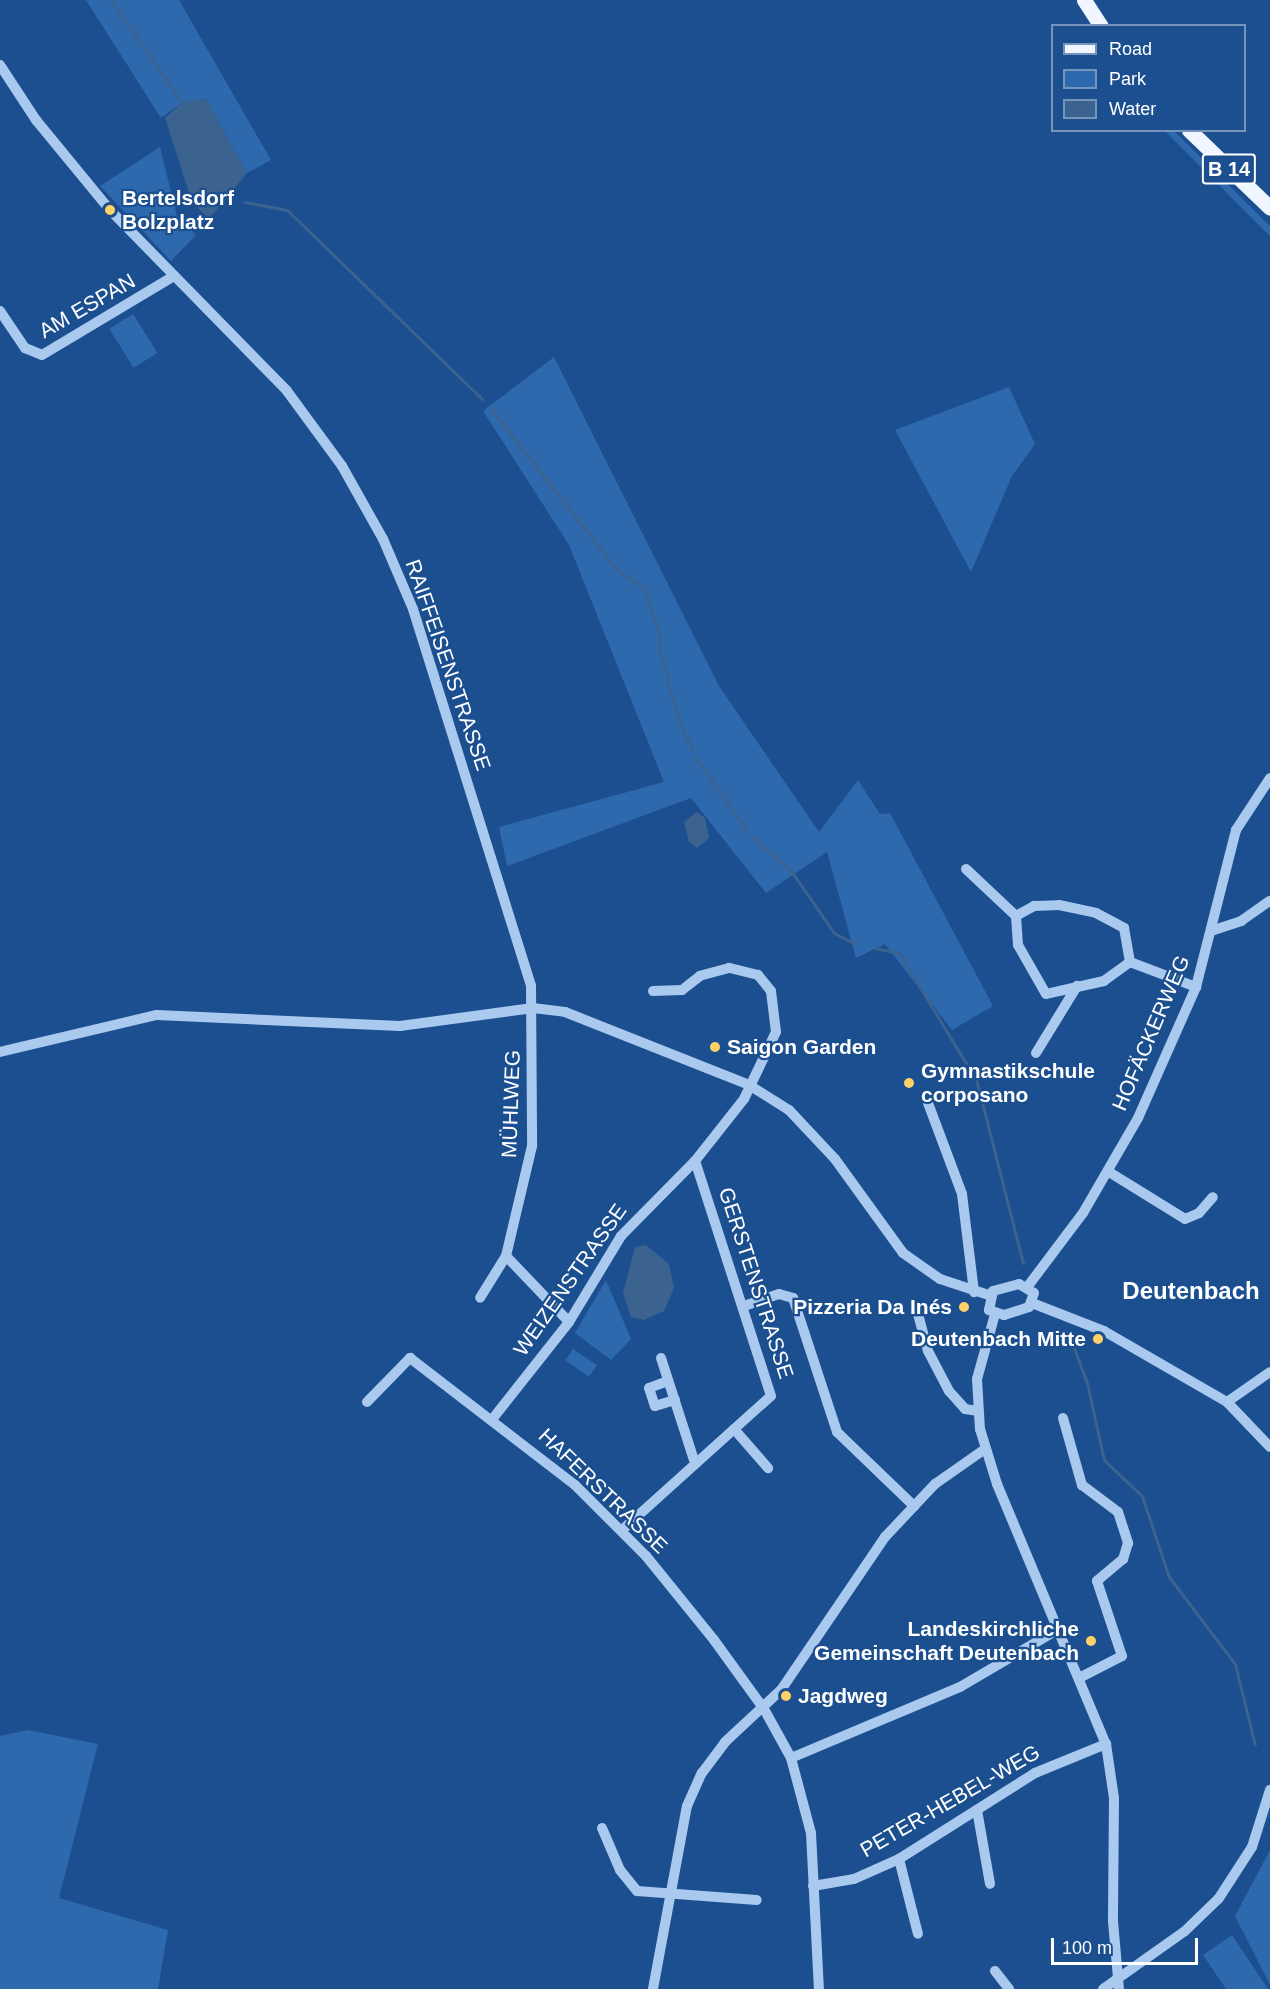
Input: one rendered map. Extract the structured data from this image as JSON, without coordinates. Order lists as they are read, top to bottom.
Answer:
{
  "streets": {
    "main road": ["B 14"],
    "street": [
      "AM ESPAN",
      "RAIFFEISENSTRASSE",
      "HOFÄCKERWEG",
      "MÜHLWEG",
      "WEIZENSTRASSE",
      "GERSTENSTRASSE",
      "HAFERSTRASSE",
      "PETER-HEBEL-WEG"
    ]
  },
  "crossings": [
    ["AM ESPAN", "RAIFFEISENSTRASSE"],
    ["RAIFFEISENSTRASSE", "MÜHLWEG"],
    ["WEIZENSTRASSE", "GERSTENSTRASSE"],
    ["WEIZENSTRASSE", "HAFERSTRASSE"],
    ["GERSTENSTRASSE", "HAFERSTRASSE"],
    ["HAFERSTRASSE", "PETER-HEBEL-WEG"]
  ],
  "districts": ["Deutenbach"],
  "places": [
    "Bertelsdorf Bolzplatz",
    "Saigon Garden",
    "Gymnastikschule corposano",
    "Pizzeria Da Inés",
    "Deutenbach Mitte",
    "Landeskirchliche Gemeinschaft Deutenbach",
    "Jagdweg"
  ],
  "legend": ["Road", "Park", "Water"],
  "scale_bar": "100 m"
}
